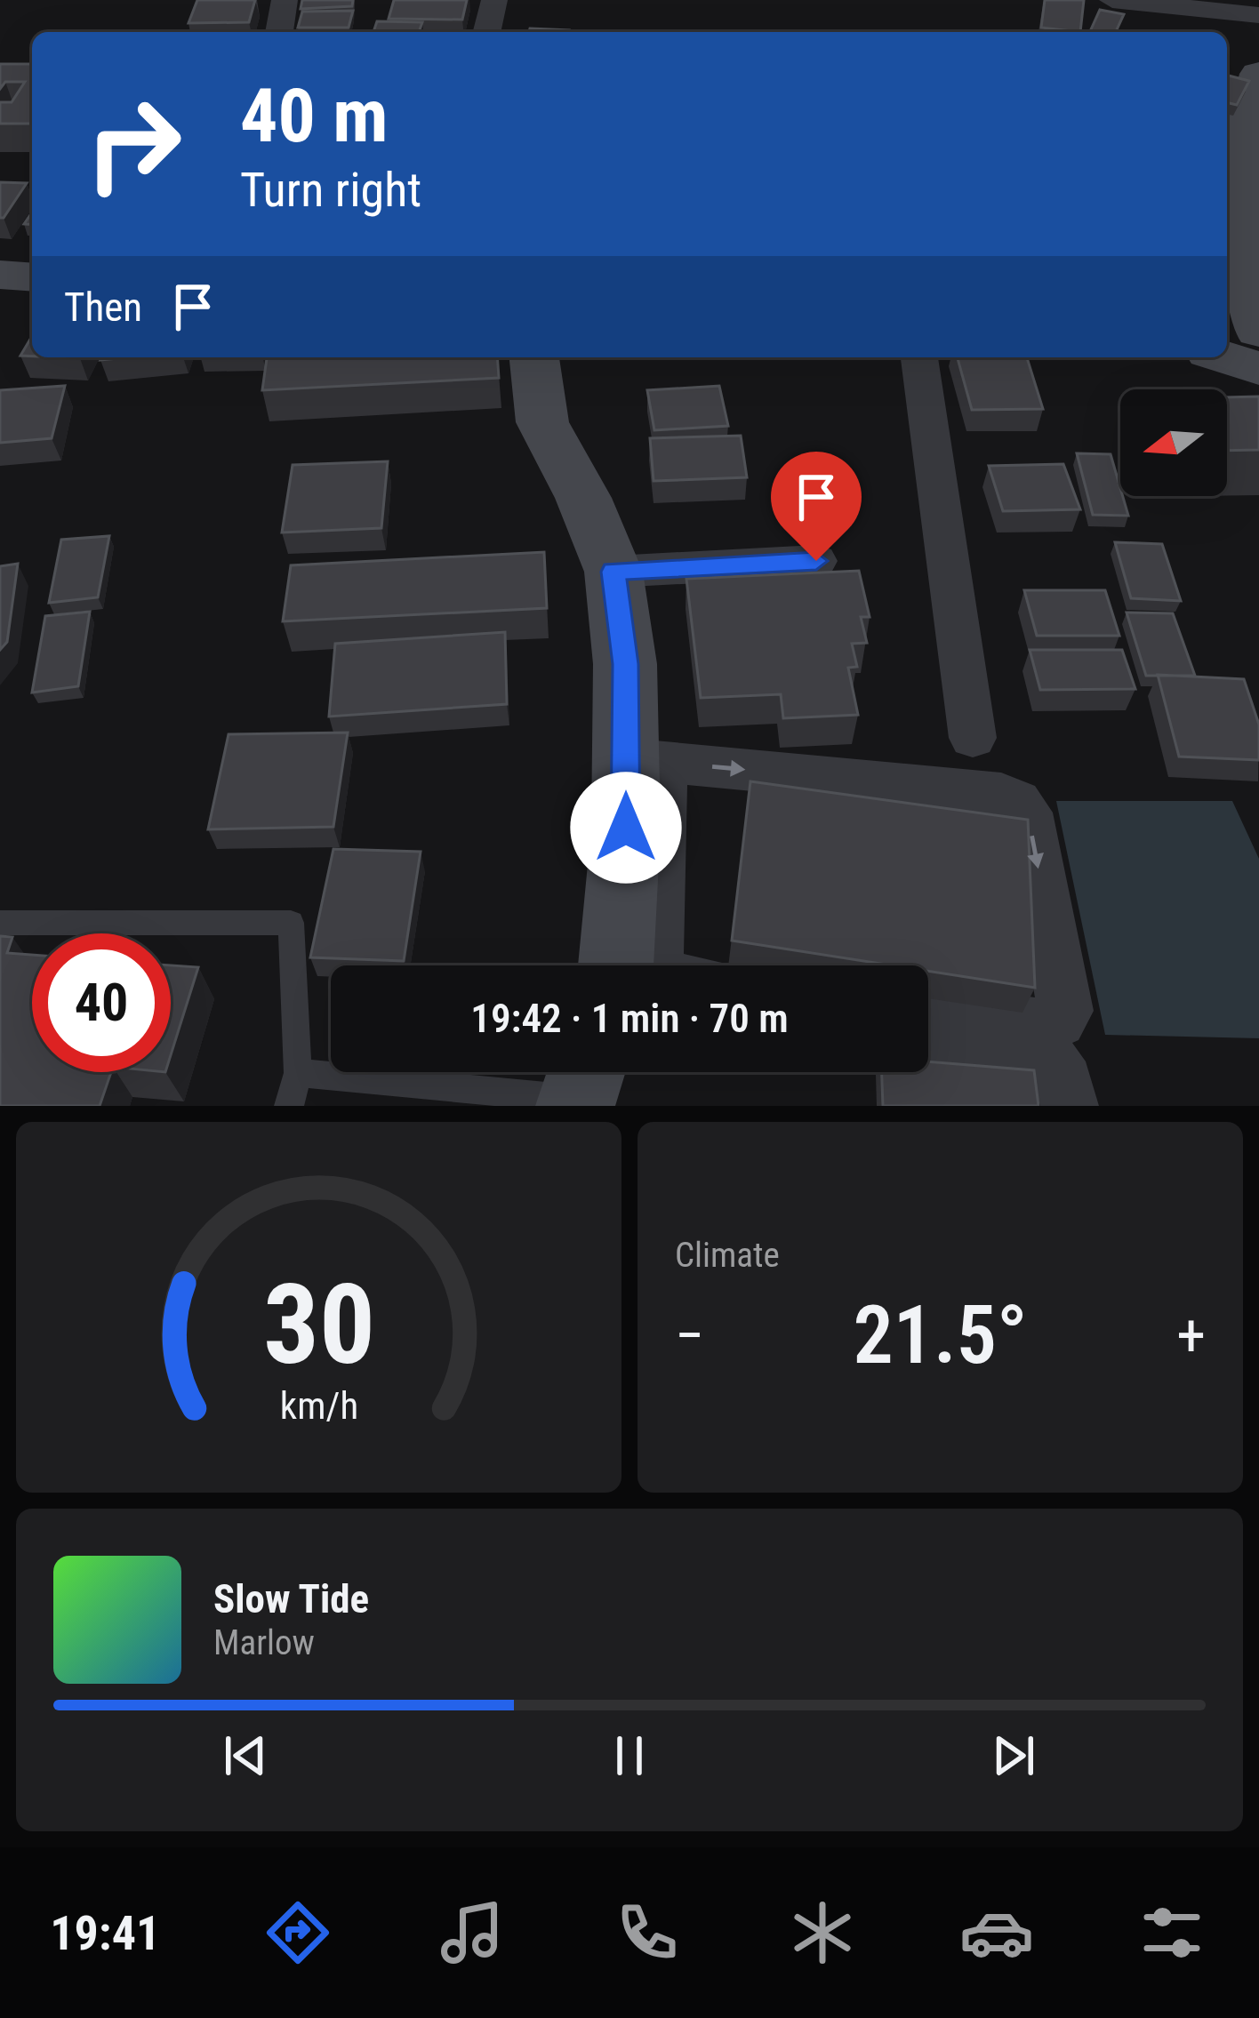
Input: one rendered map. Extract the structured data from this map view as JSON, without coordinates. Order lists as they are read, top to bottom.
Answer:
{
  "north": "left",
  "page": {
    "turn": ["40 m", "Turn right"],
    "then": "Then",
    "limit": "40",
    "trip": "19:42 · 1 min · 70 m",
    "tile": "Climate",
    "heat": ["−", "21.5°", "+"],
    "song": ["Slow Tide", "Marlow"],
    "tabs": "19:41",
    "gauge": ["30", "km/h"]
  }
}
